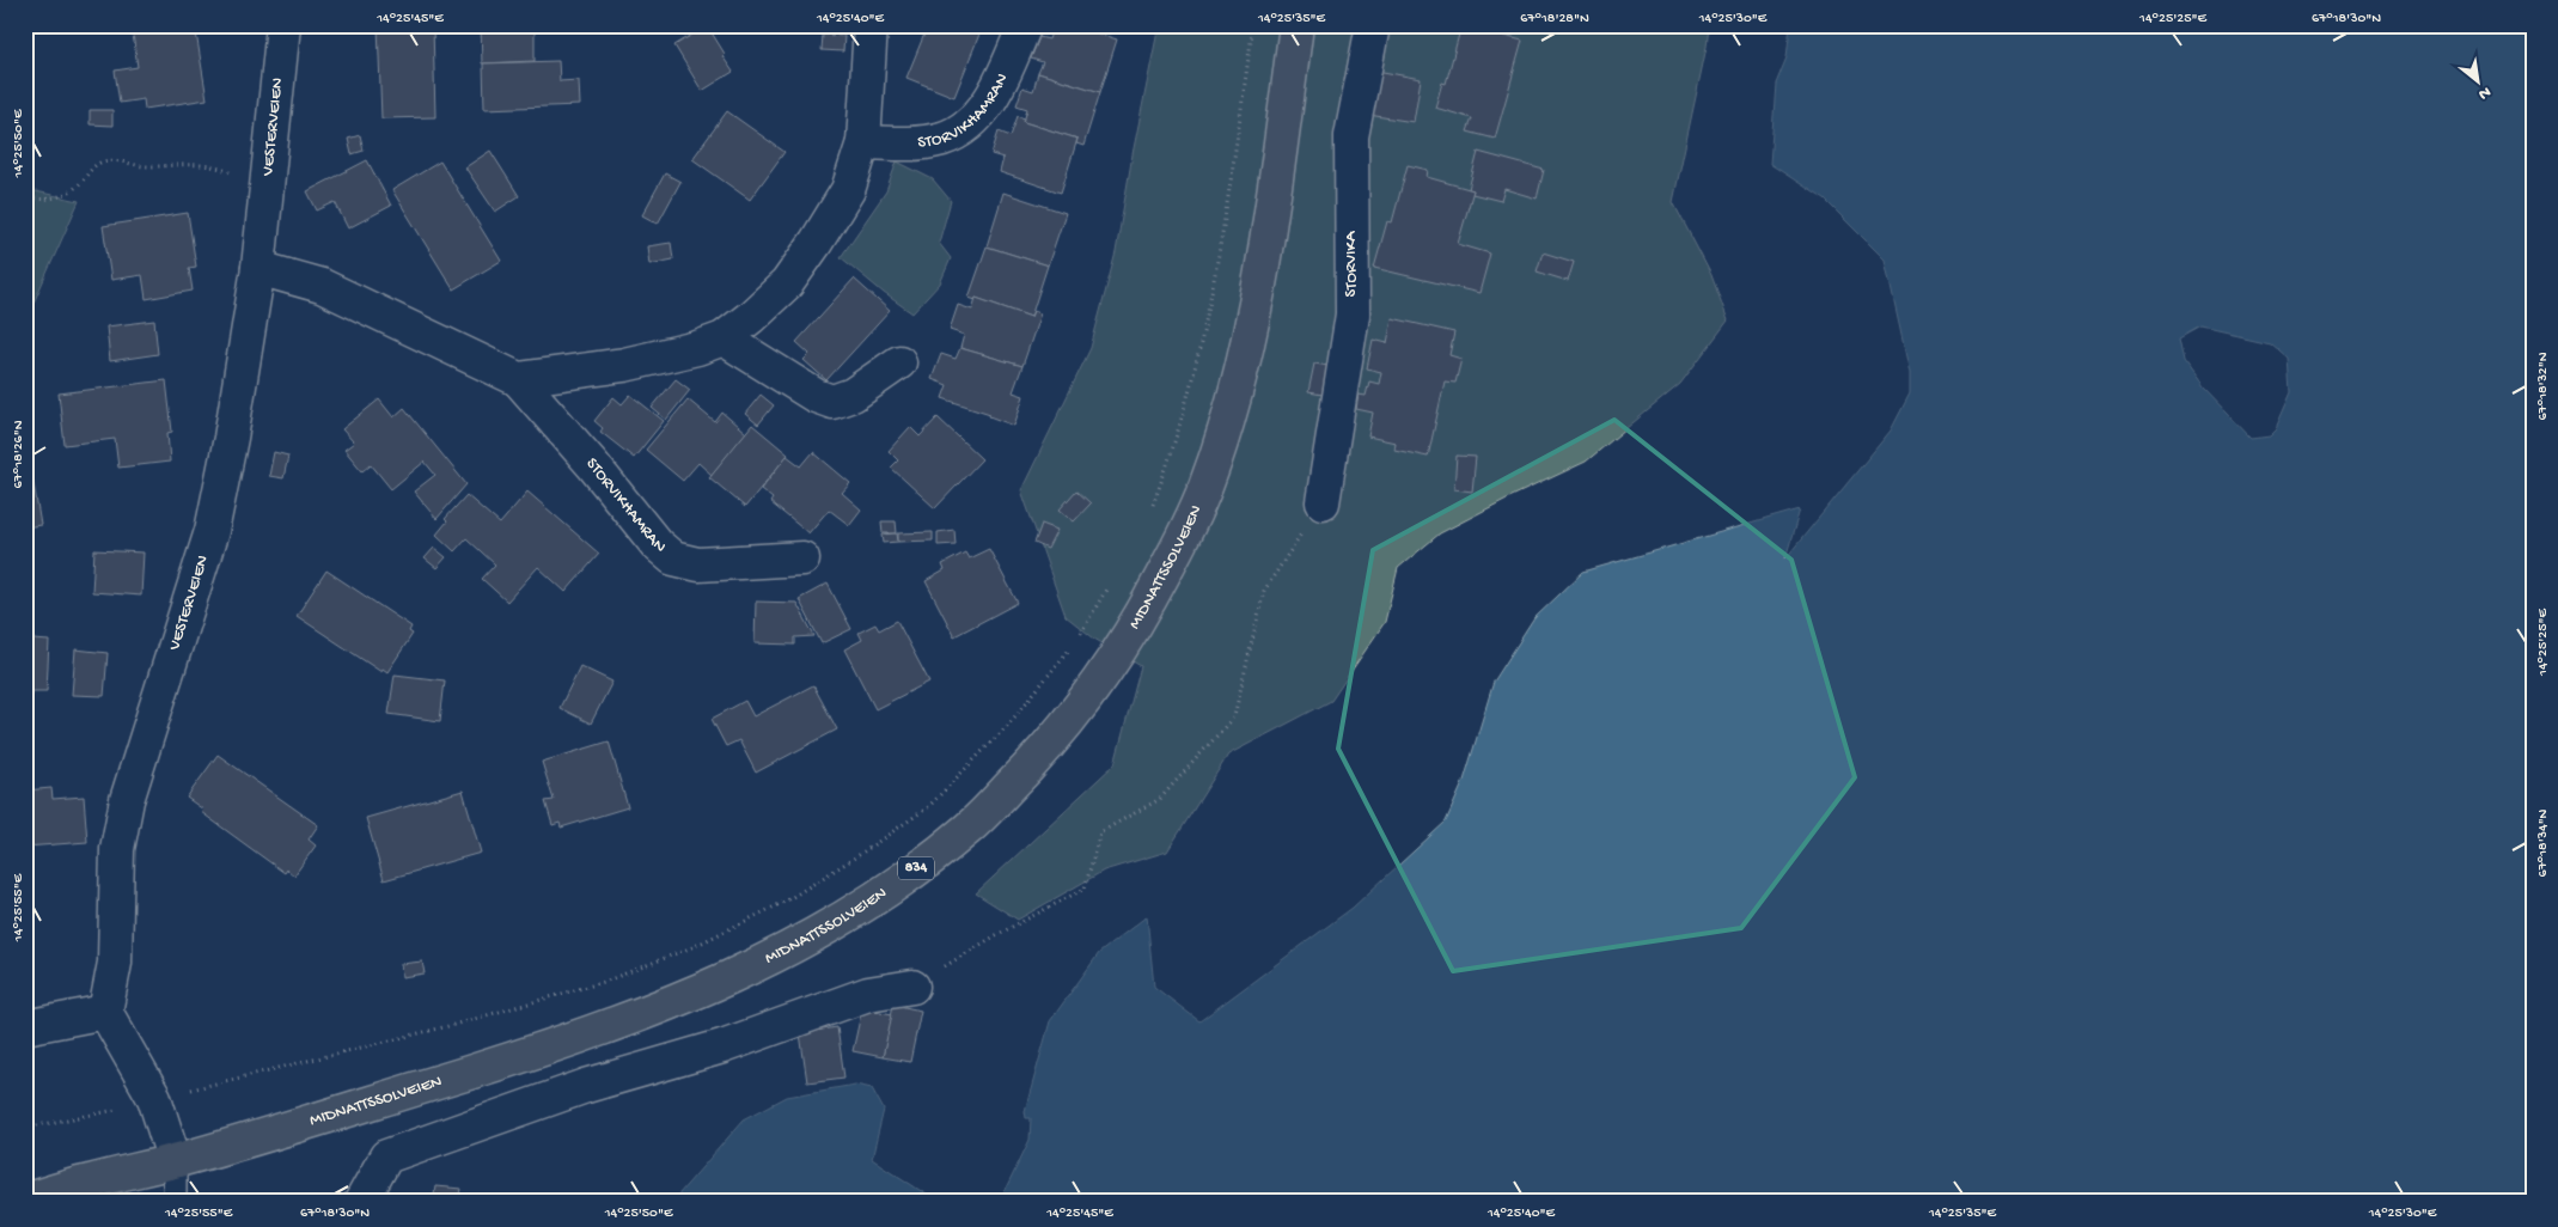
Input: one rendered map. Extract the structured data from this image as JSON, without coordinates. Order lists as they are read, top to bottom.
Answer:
{
  "streets": {
    "main road": ["MIDNATTSSOLVEIEN", "834"],
    "street": ["STORVIKHAMRAN", "VESTERVEIEN", "STORVIKA"]
  },
  "crossings": [
    ["STORVIKHAMRAN", "VESTERVEIEN"]
  ],
  "north": "bottom right",
  "coordinates": [
    "14°25'45\"E",
    "14°25'40\"E",
    "14°25'35\"E",
    "67°18'28\"N",
    "14°25'30\"E",
    "14°25'25\"E",
    "67°18'30\"N",
    "14°25'50\"E",
    "67°18'32\"N",
    "67°18'26\"N",
    "67°18'34\"N",
    "14°25'55\"E"
  ]
}
